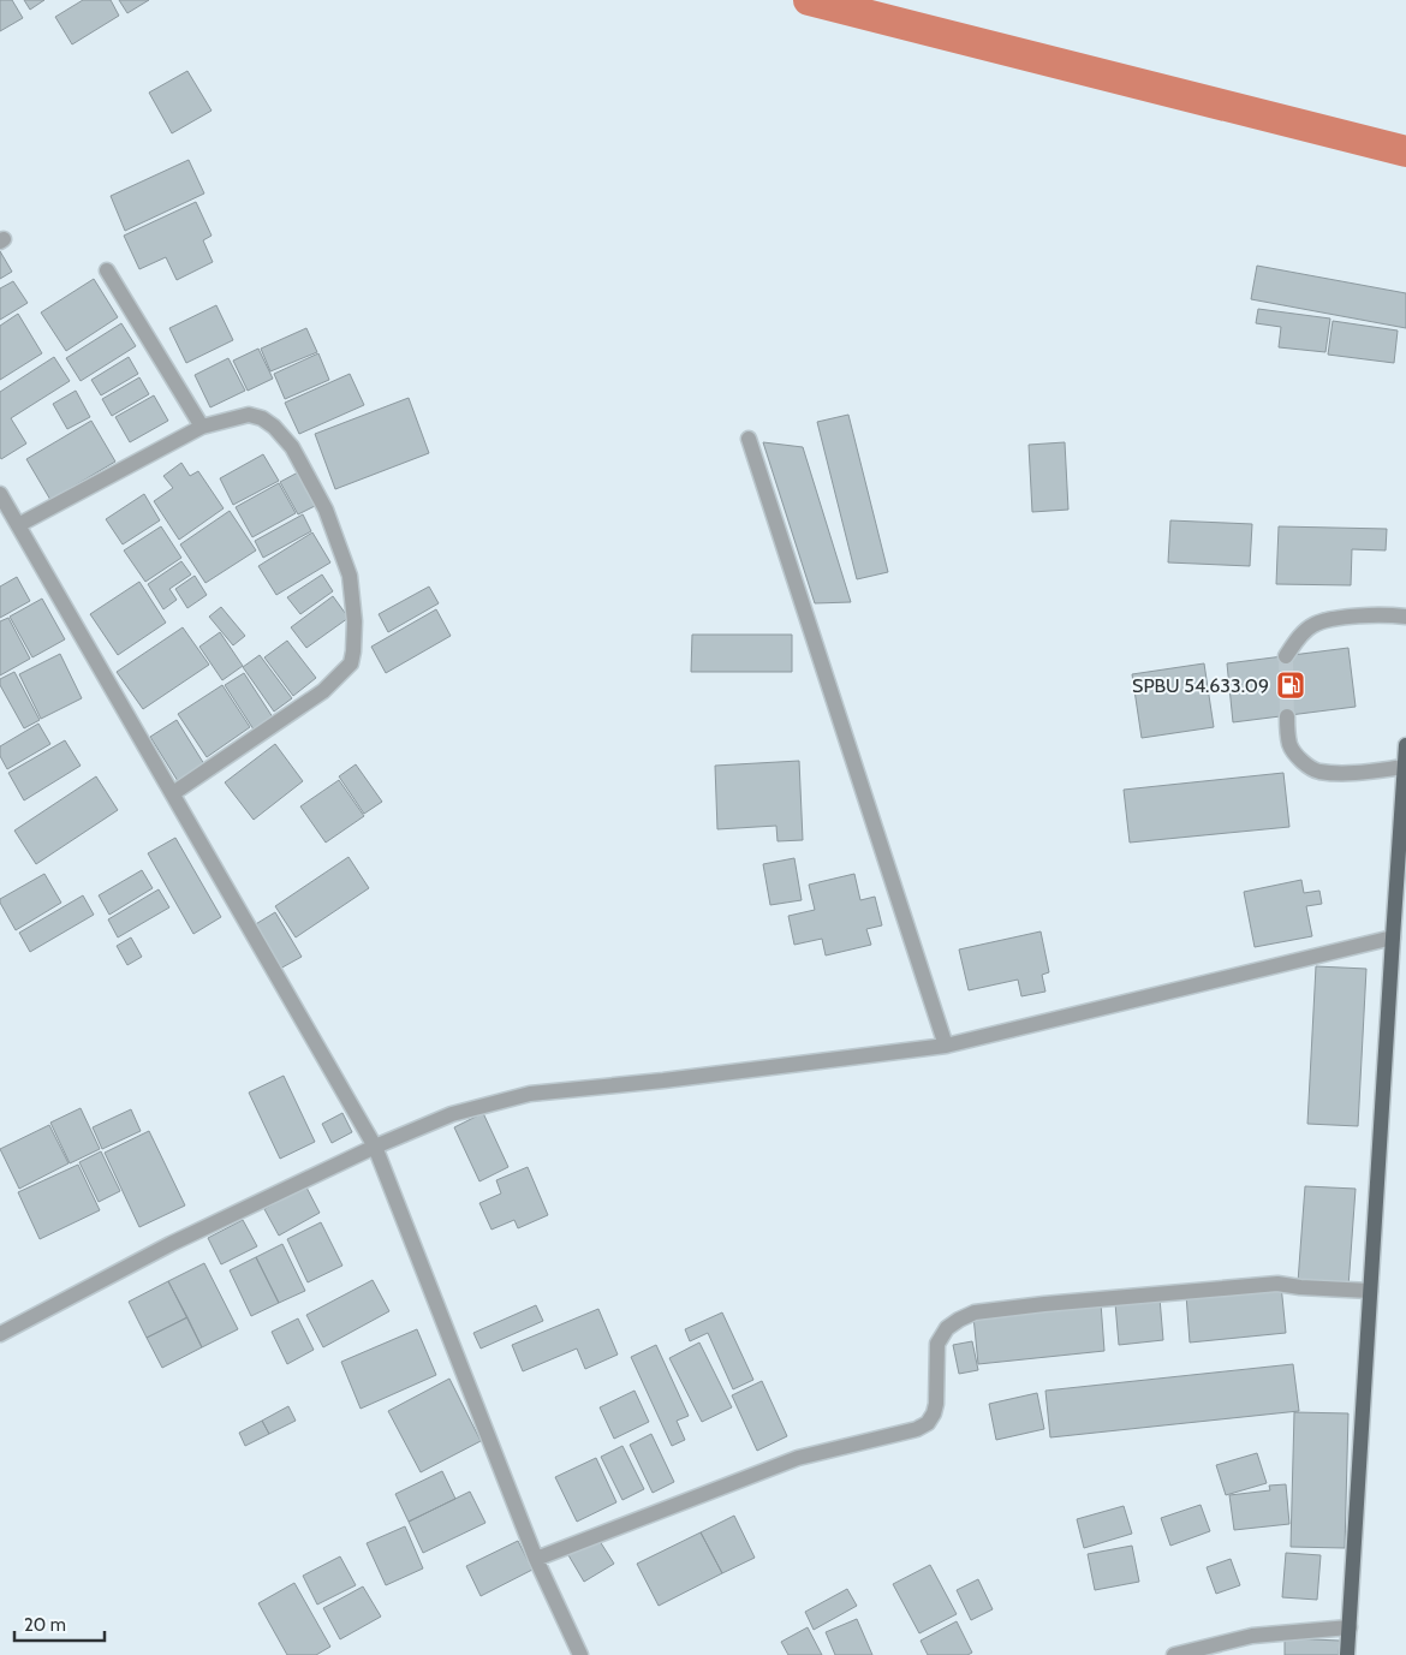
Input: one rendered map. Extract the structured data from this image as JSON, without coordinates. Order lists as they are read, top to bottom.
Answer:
{
  "places": {
    "fuel station": ["SPBU 54.633.09"]
  },
  "scale_bar": "20 m"
}
